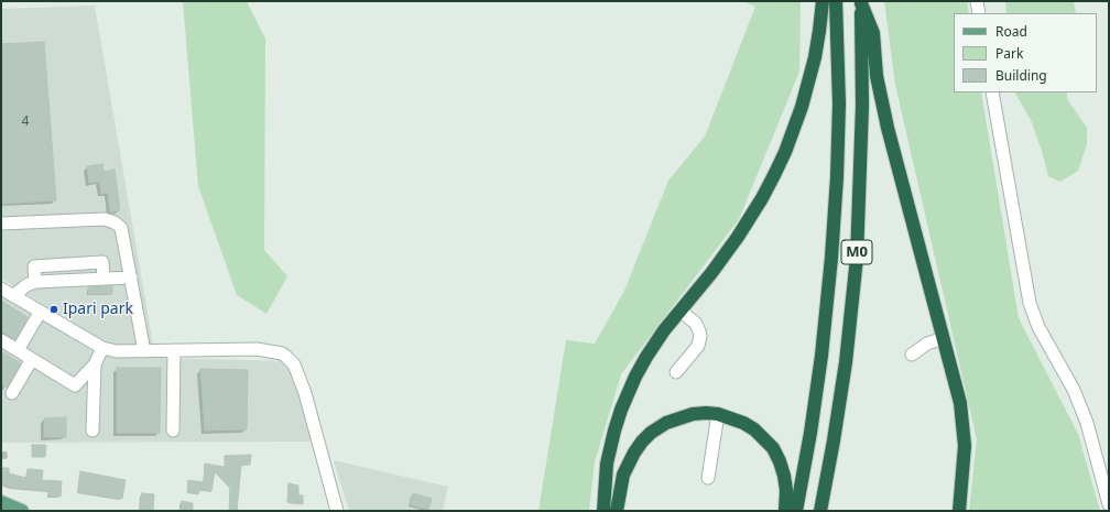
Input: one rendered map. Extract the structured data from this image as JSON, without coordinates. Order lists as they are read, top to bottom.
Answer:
{
  "streets": {
    "highway": ["M0"]
  },
  "places": ["Ipari park"],
  "house_numbers": ["4"],
  "legend": ["Road", "Park", "Building"]
}
